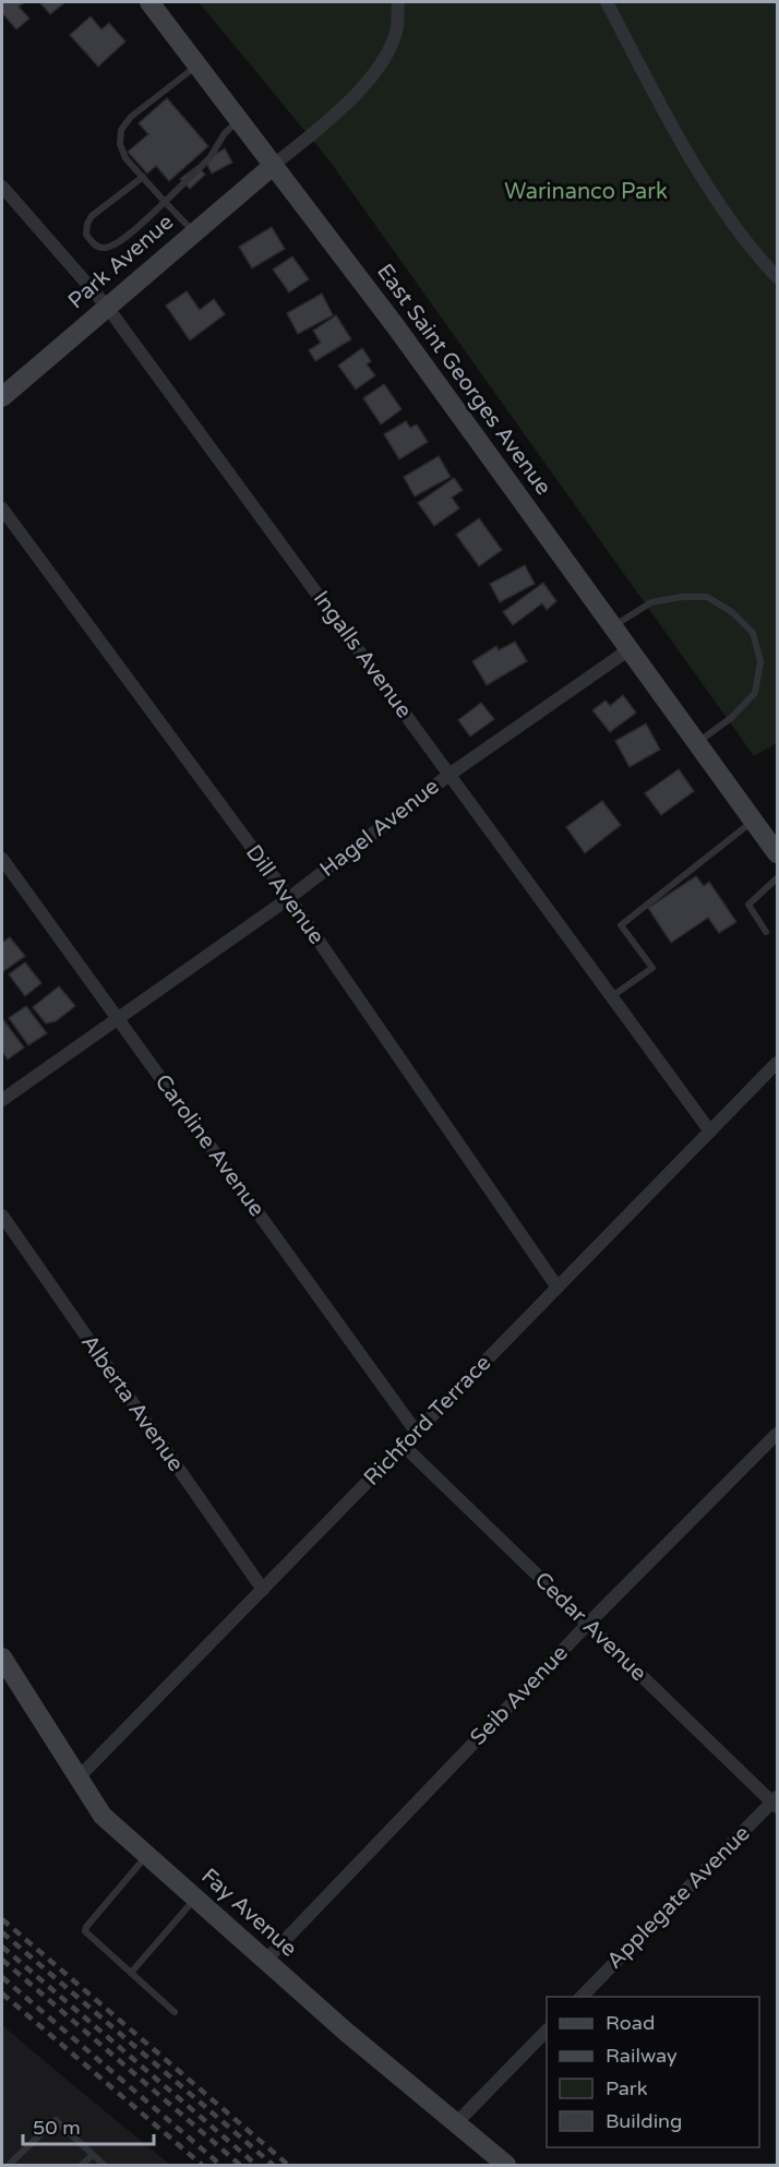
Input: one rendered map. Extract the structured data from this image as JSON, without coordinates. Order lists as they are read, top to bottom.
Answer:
{
  "streets": {
    "street": [
      "Park Avenue",
      "East Saint Georges Avenue",
      "Ingalls Avenue",
      "Hagel Avenue",
      "Dill Avenue",
      "Caroline Avenue",
      "Alberta Avenue",
      "Richford Terrace",
      "Cedar Avenue",
      "Seib Avenue",
      "Applegate Avenue",
      "Fay Avenue"
    ]
  },
  "crossings": [
    ["Park Avenue", "East Saint Georges Avenue"],
    ["Park Avenue", "Ingalls Avenue"],
    ["East Saint Georges Avenue", "Hagel Avenue"],
    ["Ingalls Avenue", "Hagel Avenue"],
    ["Ingalls Avenue", "Richford Terrace"],
    ["Hagel Avenue", "Dill Avenue"],
    ["Hagel Avenue", "Caroline Avenue"],
    ["Dill Avenue", "Richford Terrace"],
    ["Caroline Avenue", "Richford Terrace"],
    ["Alberta Avenue", "Richford Terrace"],
    ["Richford Terrace", "Cedar Avenue"],
    ["Richford Terrace", "Fay Avenue"],
    ["Cedar Avenue", "Seib Avenue"],
    ["Cedar Avenue", "Applegate Avenue"],
    ["Seib Avenue", "Fay Avenue"]
  ],
  "parks": ["Warinanco Park"],
  "legend": [
    "Road",
    "Railway",
    "Park",
    "Building"
  ],
  "scale_bar": "50 m"
}
